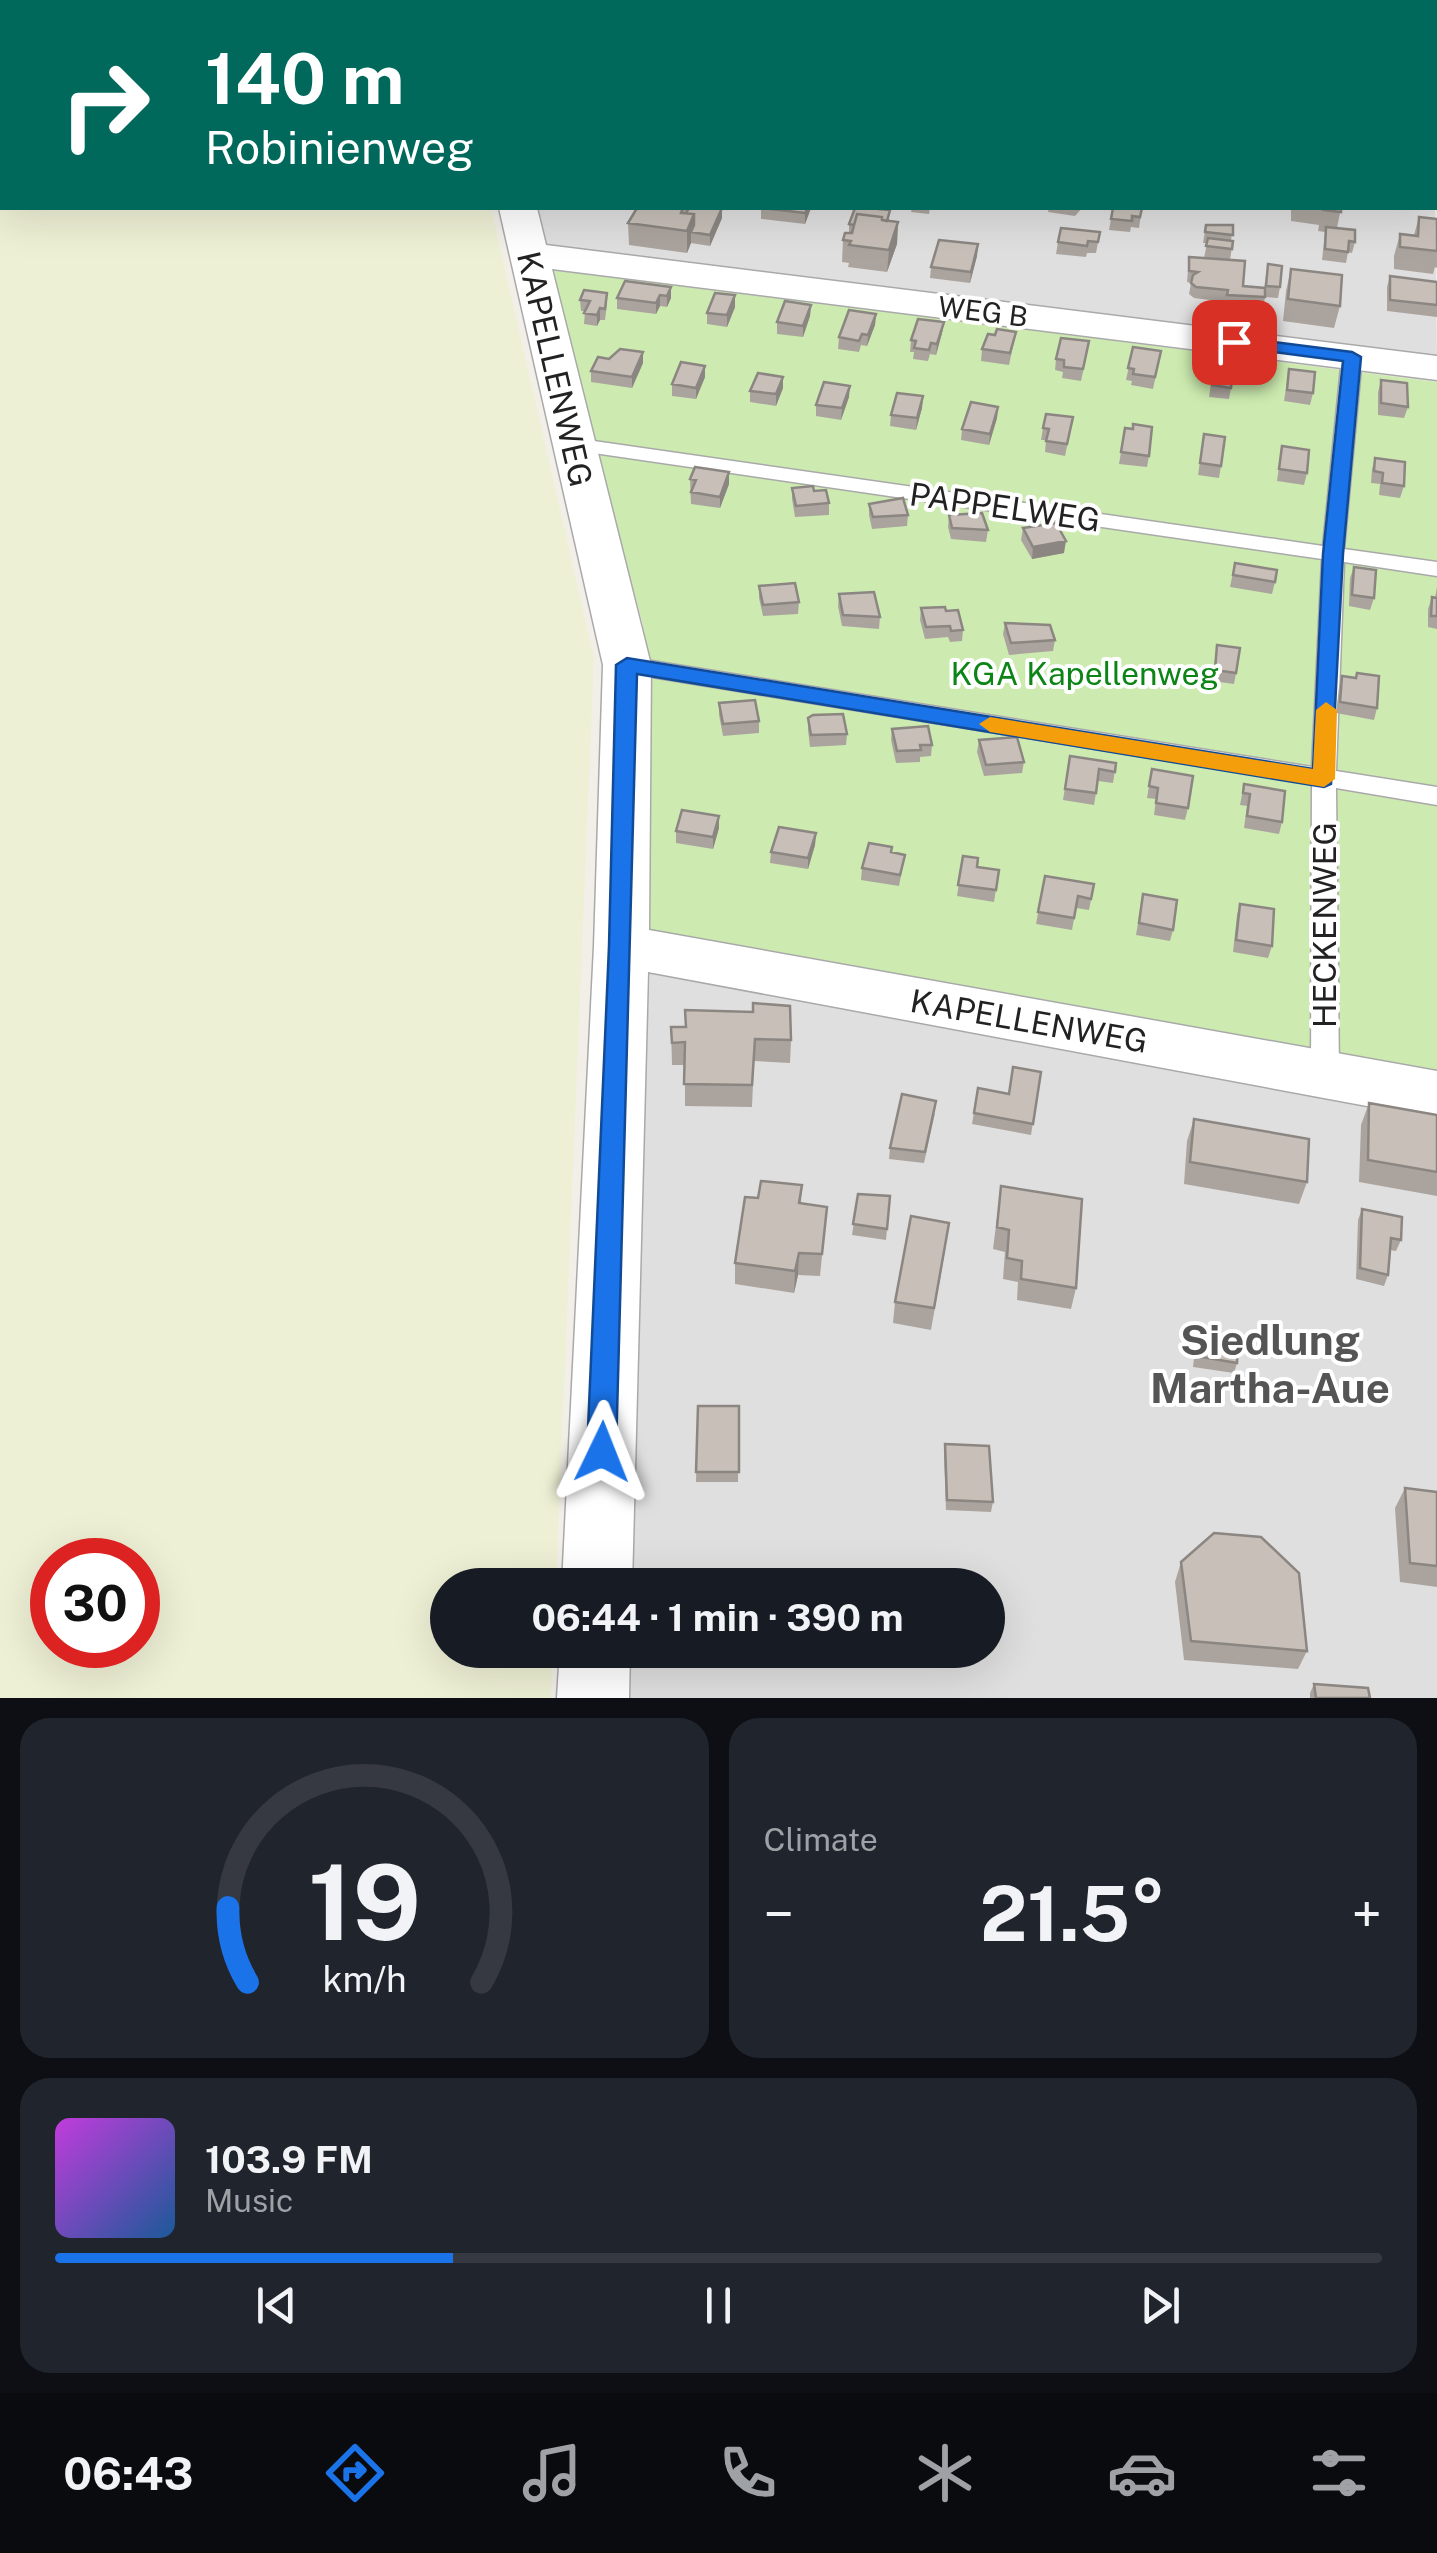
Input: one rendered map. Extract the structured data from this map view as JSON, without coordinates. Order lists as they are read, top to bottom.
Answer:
{
  "streets": {
    "street": ["WEG B", "KAPELLENWEG"],
    "lane": ["PAPPELWEG", "HECKENWEG"]
  },
  "crossings": [
    ["WEG B", "KAPELLENWEG"],
    ["WEG B", "HECKENWEG"],
    ["KAPELLENWEG", "PAPPELWEG"],
    ["KAPELLENWEG", "HECKENWEG"],
    ["PAPPELWEG", "HECKENWEG"]
  ],
  "districts": ["Siedlung Martha-Aue"],
  "parks": ["KGA Kapellenweg"],
  "page": {
    "turn": ["140 m", "Robinienweg"],
    "limit": "30",
    "trip": "06:44 · 1 min · 390 m",
    "tile": "Climate",
    "heat": ["−", "21.5°", "+"],
    "song": ["103.9 FM", "Music"],
    "tabs": "06:43",
    "gauge": ["19", "km/h"]
  }
}
